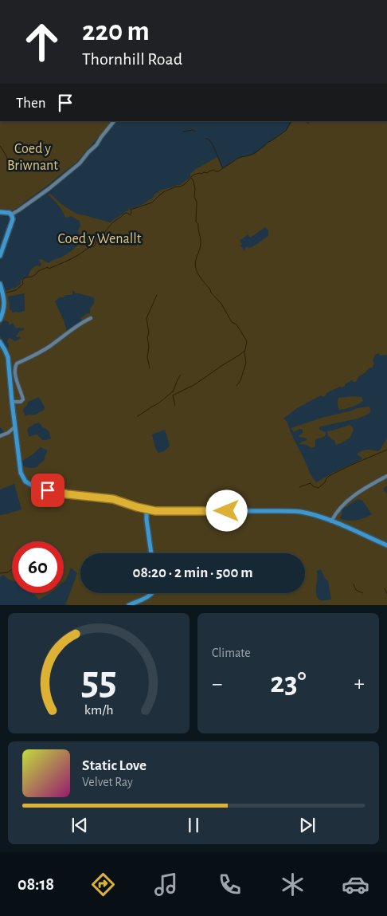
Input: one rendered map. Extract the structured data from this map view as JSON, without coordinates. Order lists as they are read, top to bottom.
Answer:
{
  "parks": ["Coed y Briwnant", "Coed y Wenallt"],
  "page": {
    "turn": ["220 m", "Thornhill Road"],
    "then": "Then",
    "limit": "60",
    "trip": "08:20 · 2 min · 500 m",
    "tile": "Climate",
    "heat": ["−", "23°", "+"],
    "song": ["Static Love", "Velvet Ray"],
    "tabs": "08:18",
    "gauge": ["55", "km/h"]
  }
}
